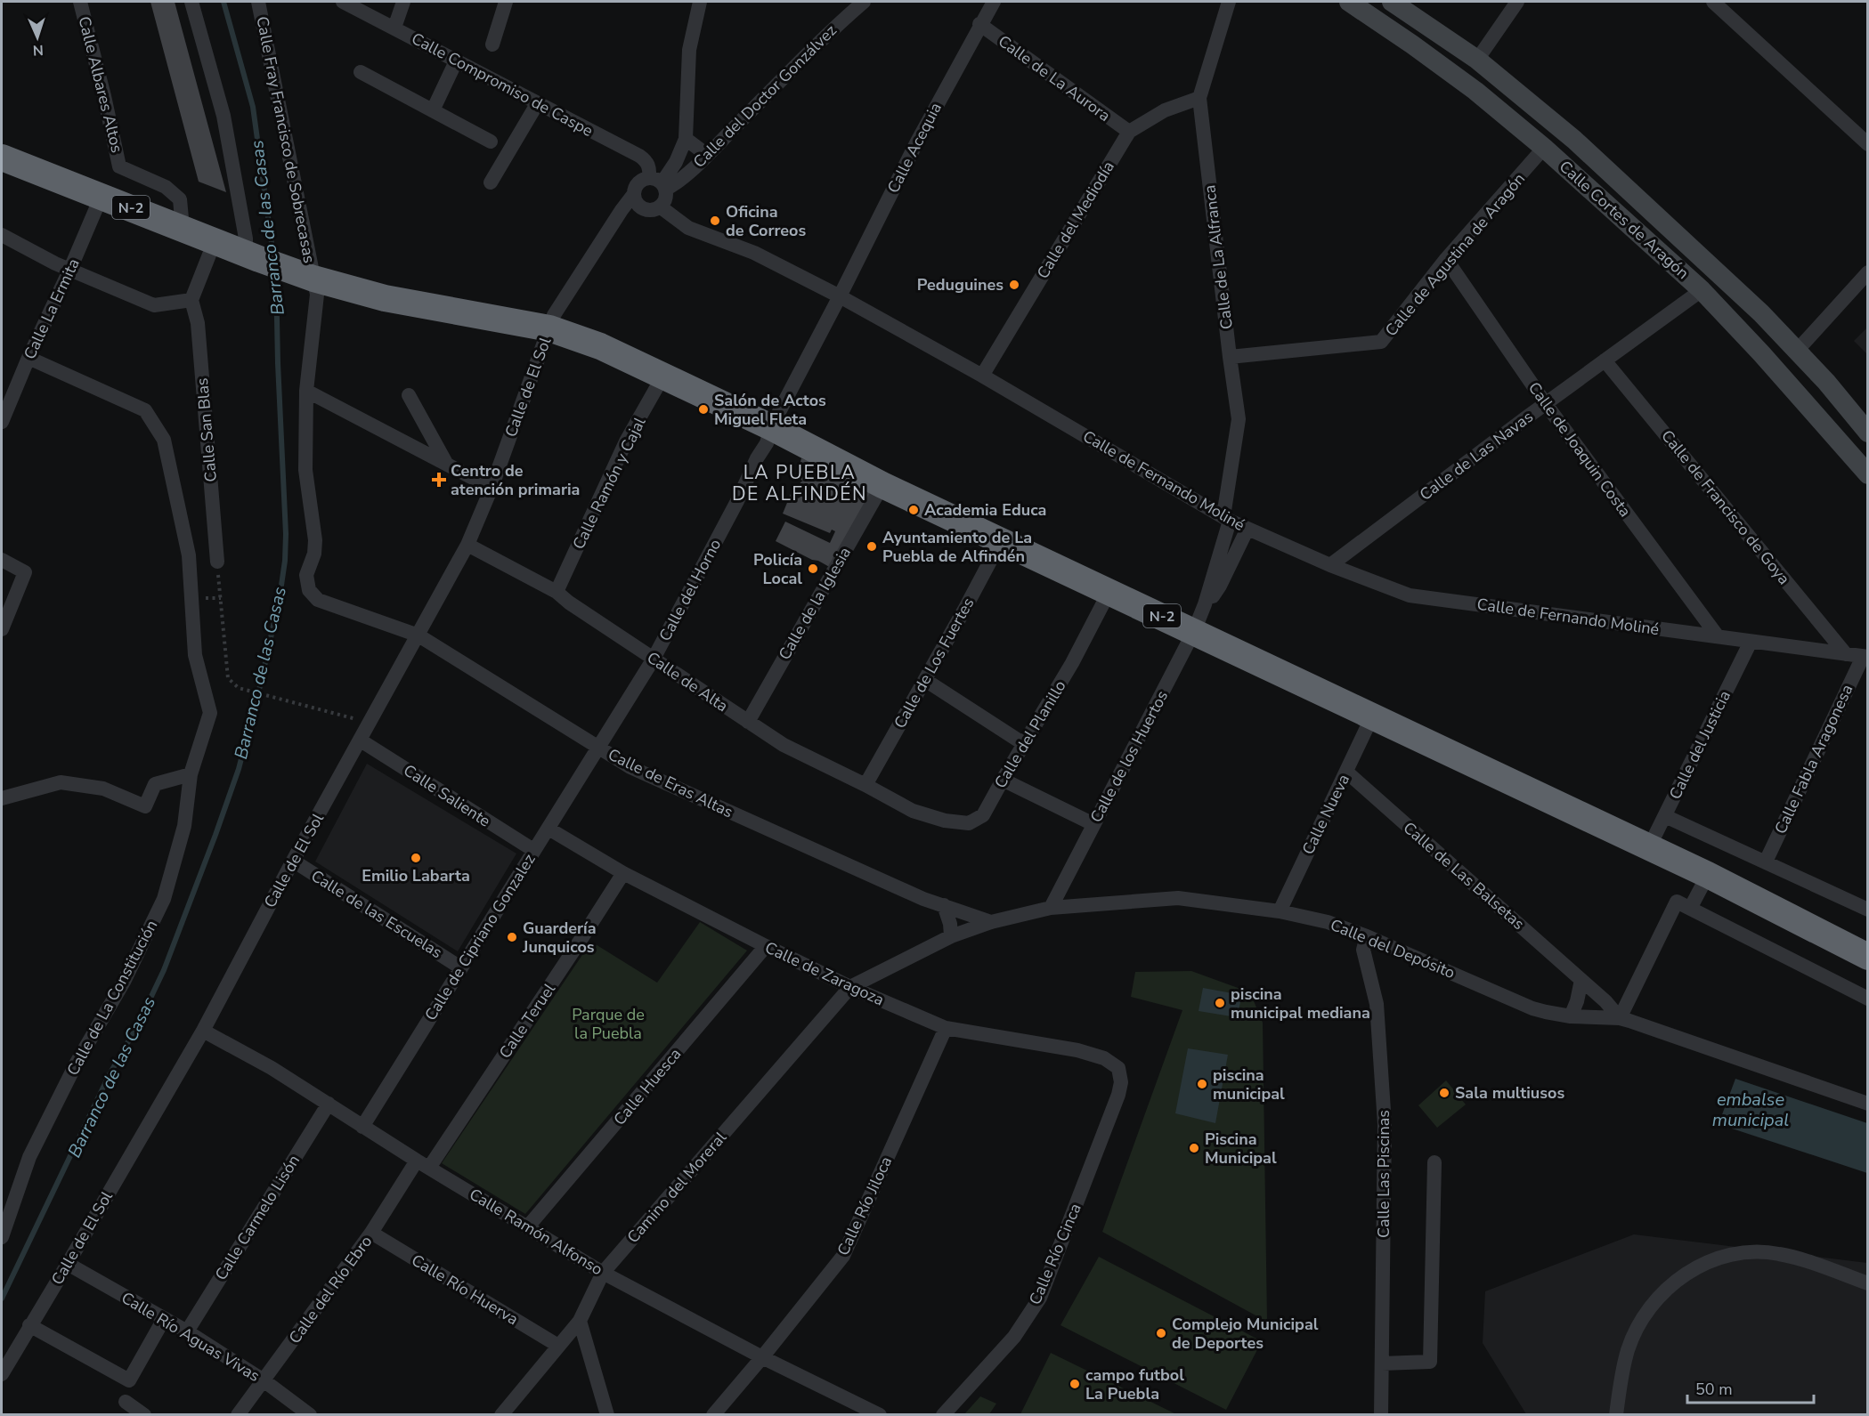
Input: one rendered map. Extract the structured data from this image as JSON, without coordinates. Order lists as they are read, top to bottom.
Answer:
{
  "streets": {
    "highway": ["N-2"],
    "street": [
      "Calle de La Aurora",
      "Calle Albares Altos",
      "Calle Compromiso de Caspe",
      "Calle del Doctor Gonzálvez",
      "Calle Fray Francisco de Sobrecasas",
      "Calle Acequia",
      "Calle del Mediodía",
      "Calle Cortes de Aragón",
      "Calle de Agustina de Aragón",
      "Calle de La Alfranca",
      "Calle La Ermita",
      "Calle de El Sol",
      "Calle San Blas",
      "Calle de Joaquin Costa",
      "Calle de Las Navas",
      "Calle de Fernando Moliné",
      "Calle Ramón y Cajal",
      "Calle de Francisco de Goya",
      "Calle del Horno",
      "Calle de la Iglesia",
      "Calle de Los Fuertes",
      "Calle de Alta",
      "Calle del Planillo",
      "Calle del Justicia",
      "Calle de los Huertos",
      "Calle Fabla Aragonesa",
      "Calle de Eras Altas",
      "Calle Saliente",
      "Calle Nueva",
      "Calle de Las Balsetas",
      "Calle de las Escuelas",
      "Calle de Cipriano Gonzalez",
      "Calle del Depósito",
      "Calle de Zaragoza",
      "Calle de La Constitución",
      "Calle Teruel",
      "Calle Huesca",
      "Calle Las Piscinas",
      "Camino del Moreral",
      "Calle Río Jiloca",
      "Calle Carmelo Lisón",
      "Calle Ramón Alfonso",
      "Calle Río Cinca",
      "Calle del Río Ebro",
      "Calle Río Huerva",
      "Calle Río Aguas Vivas"
    ]
  },
  "crossings": [
    ["Calle de La Aurora", "Calle Acequia"],
    ["Calle de La Aurora", "Calle del Mediodía"],
    ["Calle Albares Altos", "N-2"],
    ["Calle Compromiso de Caspe", "Calle del Doctor Gonzálvez"],
    ["Calle Compromiso de Caspe", "Calle de Fernando Moliné"],
    ["Calle del Doctor Gonzálvez", "Calle de Fernando Moliné"],
    ["Calle Fray Francisco de Sobrecasas", "N-2"],
    ["Calle Fray Francisco de Sobrecasas", "Calle de Eras Altas"],
    ["Calle Acequia", "N-2"],
    ["Calle Acequia", "Calle de Fernando Moliné"],
    ["Calle Acequia", "Calle del Horno"],
    ["N-2", "Calle La Ermita"],
    ["N-2", "Calle de El Sol"],
    ["N-2", "Calle Ramón y Cajal"],
    ["N-2", "Calle del Horno"],
    ["N-2", "Calle de la Iglesia"],
    ["N-2", "Calle de Los Fuertes"],
    ["N-2", "Calle del Planillo"],
    ["N-2", "Calle del Justicia"],
    ["N-2", "Calle de los Huertos"],
    ["N-2", "Calle Nueva"],
    ["Calle del Mediodía", "Calle de La Alfranca"],
    ["Calle del Mediodía", "Calle de Fernando Moliné"],
    ["Calle Cortes de Aragón", "Calle de Agustina de Aragón"],
    ["Calle Cortes de Aragón", "Calle de Las Navas"],
    ["Calle de Agustina de Aragón", "Calle de La Alfranca"],
    ["Calle de Agustina de Aragón", "Calle de Joaquin Costa"],
    ["Calle de La Alfranca", "Calle de Fernando Moliné"],
    ["Calle de La Alfranca", "Calle de los Huertos"],
    ["Calle La Ermita", "Calle de La Constitución"],
    ["Calle de El Sol", "Calle de Alta"],
    ["Calle de El Sol", "Calle de Eras Altas"],
    ["Calle de El Sol", "Calle Saliente"],
    ["Calle de El Sol", "Calle de las Escuelas"],
    ["Calle de El Sol", "Calle Ramón Alfonso"],
    ["Calle de El Sol", "Calle Río Aguas Vivas"],
    ["Calle de Joaquin Costa", "Calle de Las Navas"],
    ["Calle de Joaquin Costa", "Calle de Fernando Moliné"],
    ["Calle de Las Navas", "Calle de Fernando Moliné"],
    ["Calle de Las Navas", "Calle de Francisco de Goya"],
    ["Calle de Fernando Moliné", "Calle de Francisco de Goya"],
    ["Calle de Fernando Moliné", "Calle del Justicia"],
    ["Calle de Fernando Moliné", "Calle de los Huertos"],
    ["Calle de Fernando Moliné", "Calle Fabla Aragonesa"],
    ["Calle Ramón y Cajal", "Calle de Alta"],
    ["Calle del Horno", "Calle de Alta"],
    ["Calle del Horno", "Calle de Eras Altas"],
    ["Calle del Horno", "Calle de Cipriano Gonzalez"],
    ["Calle de la Iglesia", "Calle de Alta"],
    ["Calle de Los Fuertes", "Calle de Alta"],
    ["Calle de Alta", "Calle del Planillo"],
    ["Calle de los Huertos", "Calle del Depósito"],
    ["Calle de Eras Altas", "Calle de Cipriano Gonzalez"],
    ["Calle de Eras Altas", "Calle del Depósito"],
    ["Calle Saliente", "Calle de Cipriano Gonzalez"],
    ["Calle Nueva", "Calle de Las Balsetas"],
    ["Calle Nueva", "Calle del Depósito"],
    ["Calle de Las Balsetas", "Calle del Depósito"],
    ["Calle de las Escuelas", "Calle de Cipriano Gonzalez"],
    ["Calle de Cipriano Gonzalez", "Calle de Zaragoza"],
    ["Calle de Cipriano Gonzalez", "Calle Ramón Alfonso"],
    ["Calle del Depósito", "Calle de Zaragoza"],
    ["Calle del Depósito", "Calle Las Piscinas"],
    ["Calle del Depósito", "Camino del Moreral"],
    ["Calle de Zaragoza", "Calle Teruel"],
    ["Calle de Zaragoza", "Calle Huesca"],
    ["Calle de Zaragoza", "Camino del Moreral"],
    ["Calle de Zaragoza", "Calle Río Jiloca"],
    ["Calle de Zaragoza", "Calle Río Cinca"],
    ["Calle Teruel", "Calle Ramón Alfonso"],
    ["Calle Teruel", "Calle del Río Ebro"],
    ["Calle Huesca", "Calle Ramón Alfonso"],
    ["Camino del Moreral", "Calle Ramón Alfonso"],
    ["Camino del Moreral", "Calle Río Huerva"],
    ["Calle Río Jiloca", "Calle Ramón Alfonso"],
    ["Calle Carmelo Lisón", "Calle Ramón Alfonso"],
    ["Calle Carmelo Lisón", "Calle Río Aguas Vivas"],
    ["Calle Ramón Alfonso", "Calle del Río Ebro"],
    ["Calle del Río Ebro", "Calle Río Huerva"],
    ["Calle del Río Ebro", "Calle Río Aguas Vivas"]
  ],
  "districts": ["LA PUEBLA DE ALFINDÉN"],
  "water": ["Barranco de las Casas", "embalse municipal"],
  "parks": ["Parque de la Puebla"],
  "places": {
    "other": [
      "Oficina de Correos",
      "Peduguines",
      "Salón de Actos Miguel Fleta",
      "Academia Educa",
      "Ayuntamiento de La Puebla de Alfindén",
      "Policía Local",
      "Emilio Labarta",
      "Guardería Junquicos",
      "piscina municipal mediana",
      "piscina municipal",
      "Sala multiusos",
      "Piscina Municipal",
      "Complejo Municipal de Deportes",
      "campo futbol La Puebla"
    ],
    "health": ["Centro de atención primaria"]
  },
  "scale_bar": "50 m",
  "north": "bottom"
}
